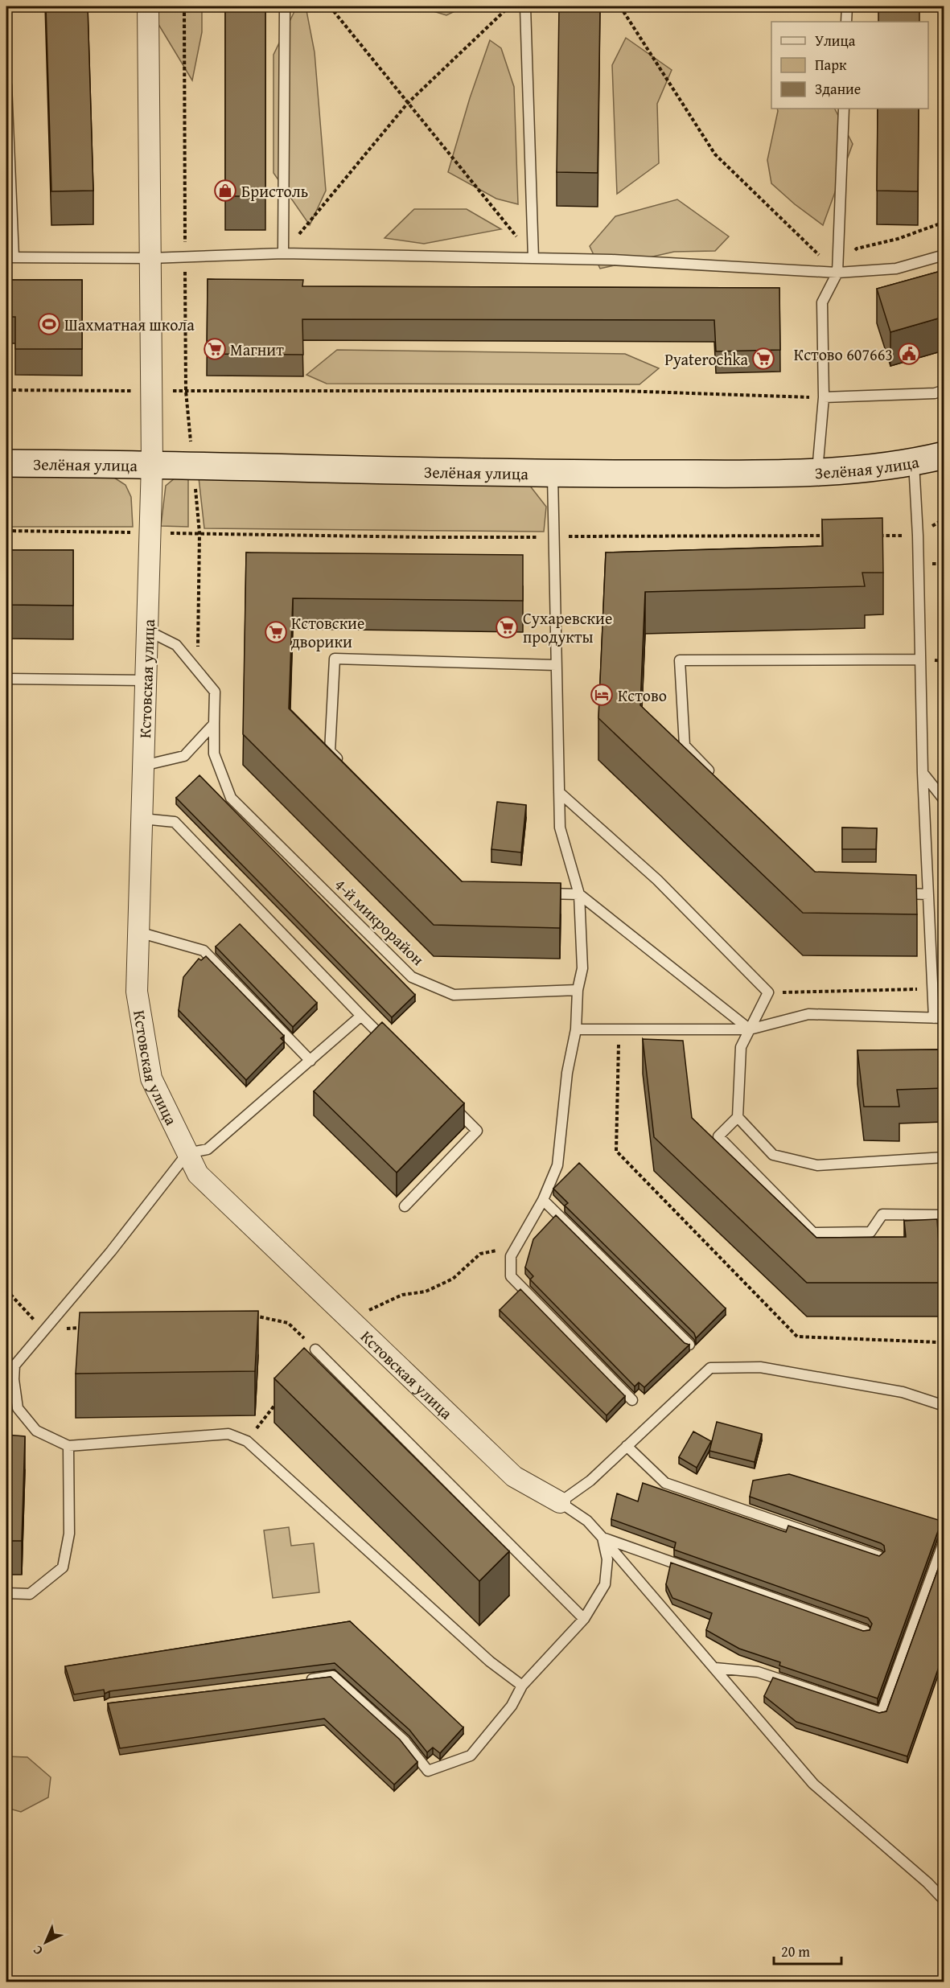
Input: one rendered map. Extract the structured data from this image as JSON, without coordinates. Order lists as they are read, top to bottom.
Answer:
{
  "streets": {
    "main road": ["Зелёная улица"],
    "street": ["Кстовская улица"],
    "lane": ["4-й микрорайон"]
  },
  "crossings": [
    ["Зелёная улица", "Кстовская улица"],
    ["Кстовская улица", "4-й микрорайон"]
  ],
  "places": {
    "shop": ["Бристоль"],
    "sports": ["Шахматная школа"],
    "supermarket": [
      "Магнит",
      "Pyaterochka",
      "Сухаревские продукты",
      "Кстовские дворики"
    ],
    "public building": ["Кстово 607663"],
    "hotel": ["Кстово"]
  },
  "legend": ["Улица", "Парк", "Здание"],
  "scale_bar": "20 m",
  "north": "bottom left"
}
